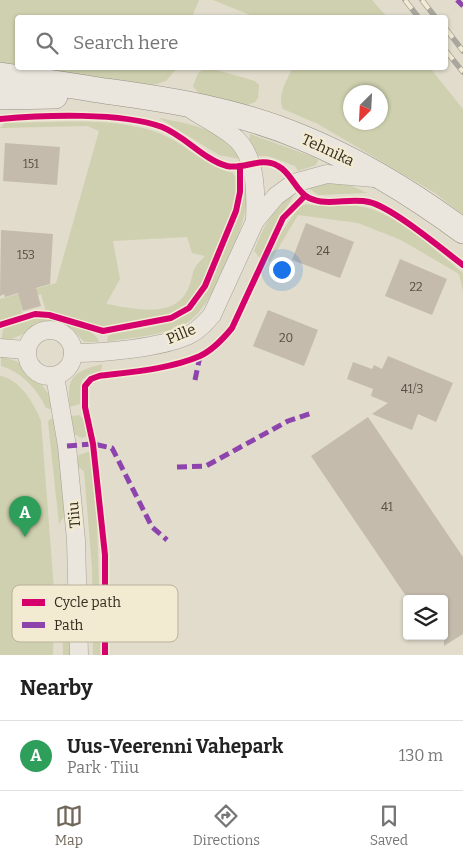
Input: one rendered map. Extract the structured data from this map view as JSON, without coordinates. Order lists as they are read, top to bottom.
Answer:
{
  "streets": {
    "main road": ["Tehnika"],
    "street": ["Pille", "Tiiu"]
  },
  "crossings": [
    ["Tehnika", "Pille"],
    ["Pille", "Tiiu"]
  ],
  "house_numbers": [
    "151",
    "24",
    "153",
    "22",
    "20",
    "41/3",
    "41"
  ],
  "legend": ["Cycle path", "Path"],
  "north": "bottom left",
  "page": {
    "search": "Search here",
    "pins": "A",
    "heading": "Nearby",
    "list": [
      {
        "mark": "A",
        "name": "Uus-Veerenni Vahepark",
        "note": "Park · Tiiu",
        "value": "130 m"
      }
    ],
    "nav": ["Map", "Directions", "Saved"]
  }
}
